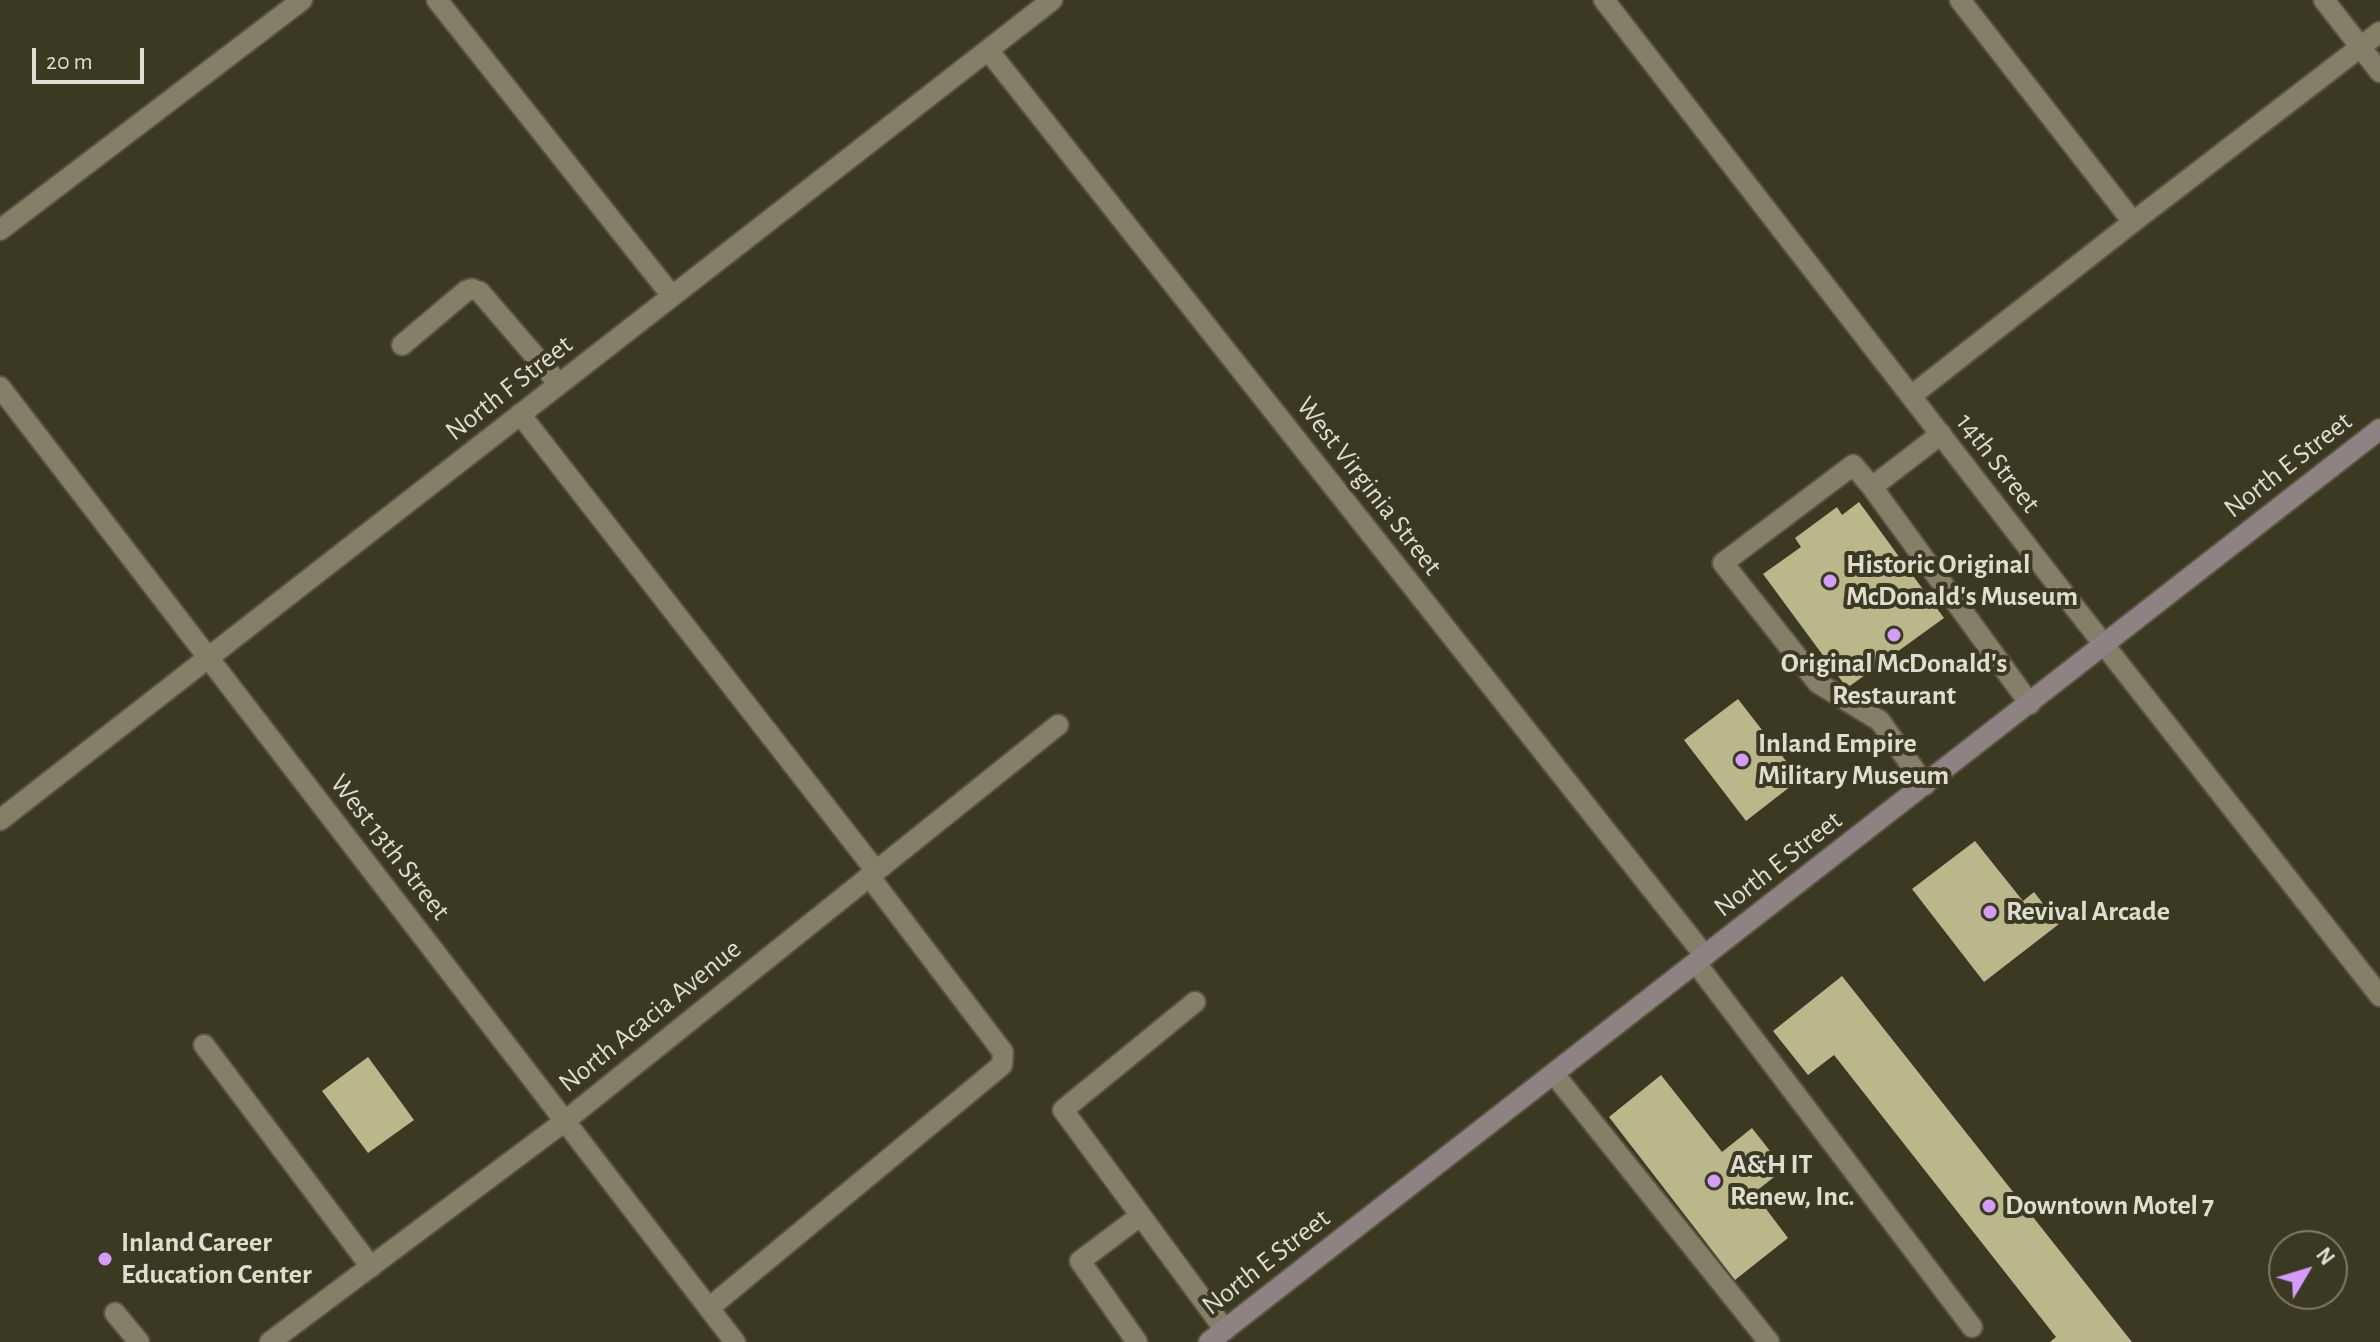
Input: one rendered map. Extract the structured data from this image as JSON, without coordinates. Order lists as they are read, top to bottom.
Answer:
{
  "streets": {
    "main road": ["North E Street"],
    "street": [
      "North F Street",
      "14th Street",
      "West Virginia Street",
      "West 13th Street",
      "North Acacia Avenue"
    ]
  },
  "crossings": [
    ["North F Street", "West Virginia Street"],
    ["North F Street", "West 13th Street"],
    ["14th Street", "North E Street"],
    ["North E Street", "West Virginia Street"],
    ["West 13th Street", "North Acacia Avenue"]
  ],
  "places": [
    "Historic Original McDonald's Museum",
    "Original McDonald's Restaurant",
    "Inland Empire Military Museum",
    "Revival Arcade",
    "A&H IT Renew, Inc.",
    "Downtown Motel 7",
    "Inland Career Education Center"
  ],
  "scale_bar": "20 m",
  "north": "top right"
}
